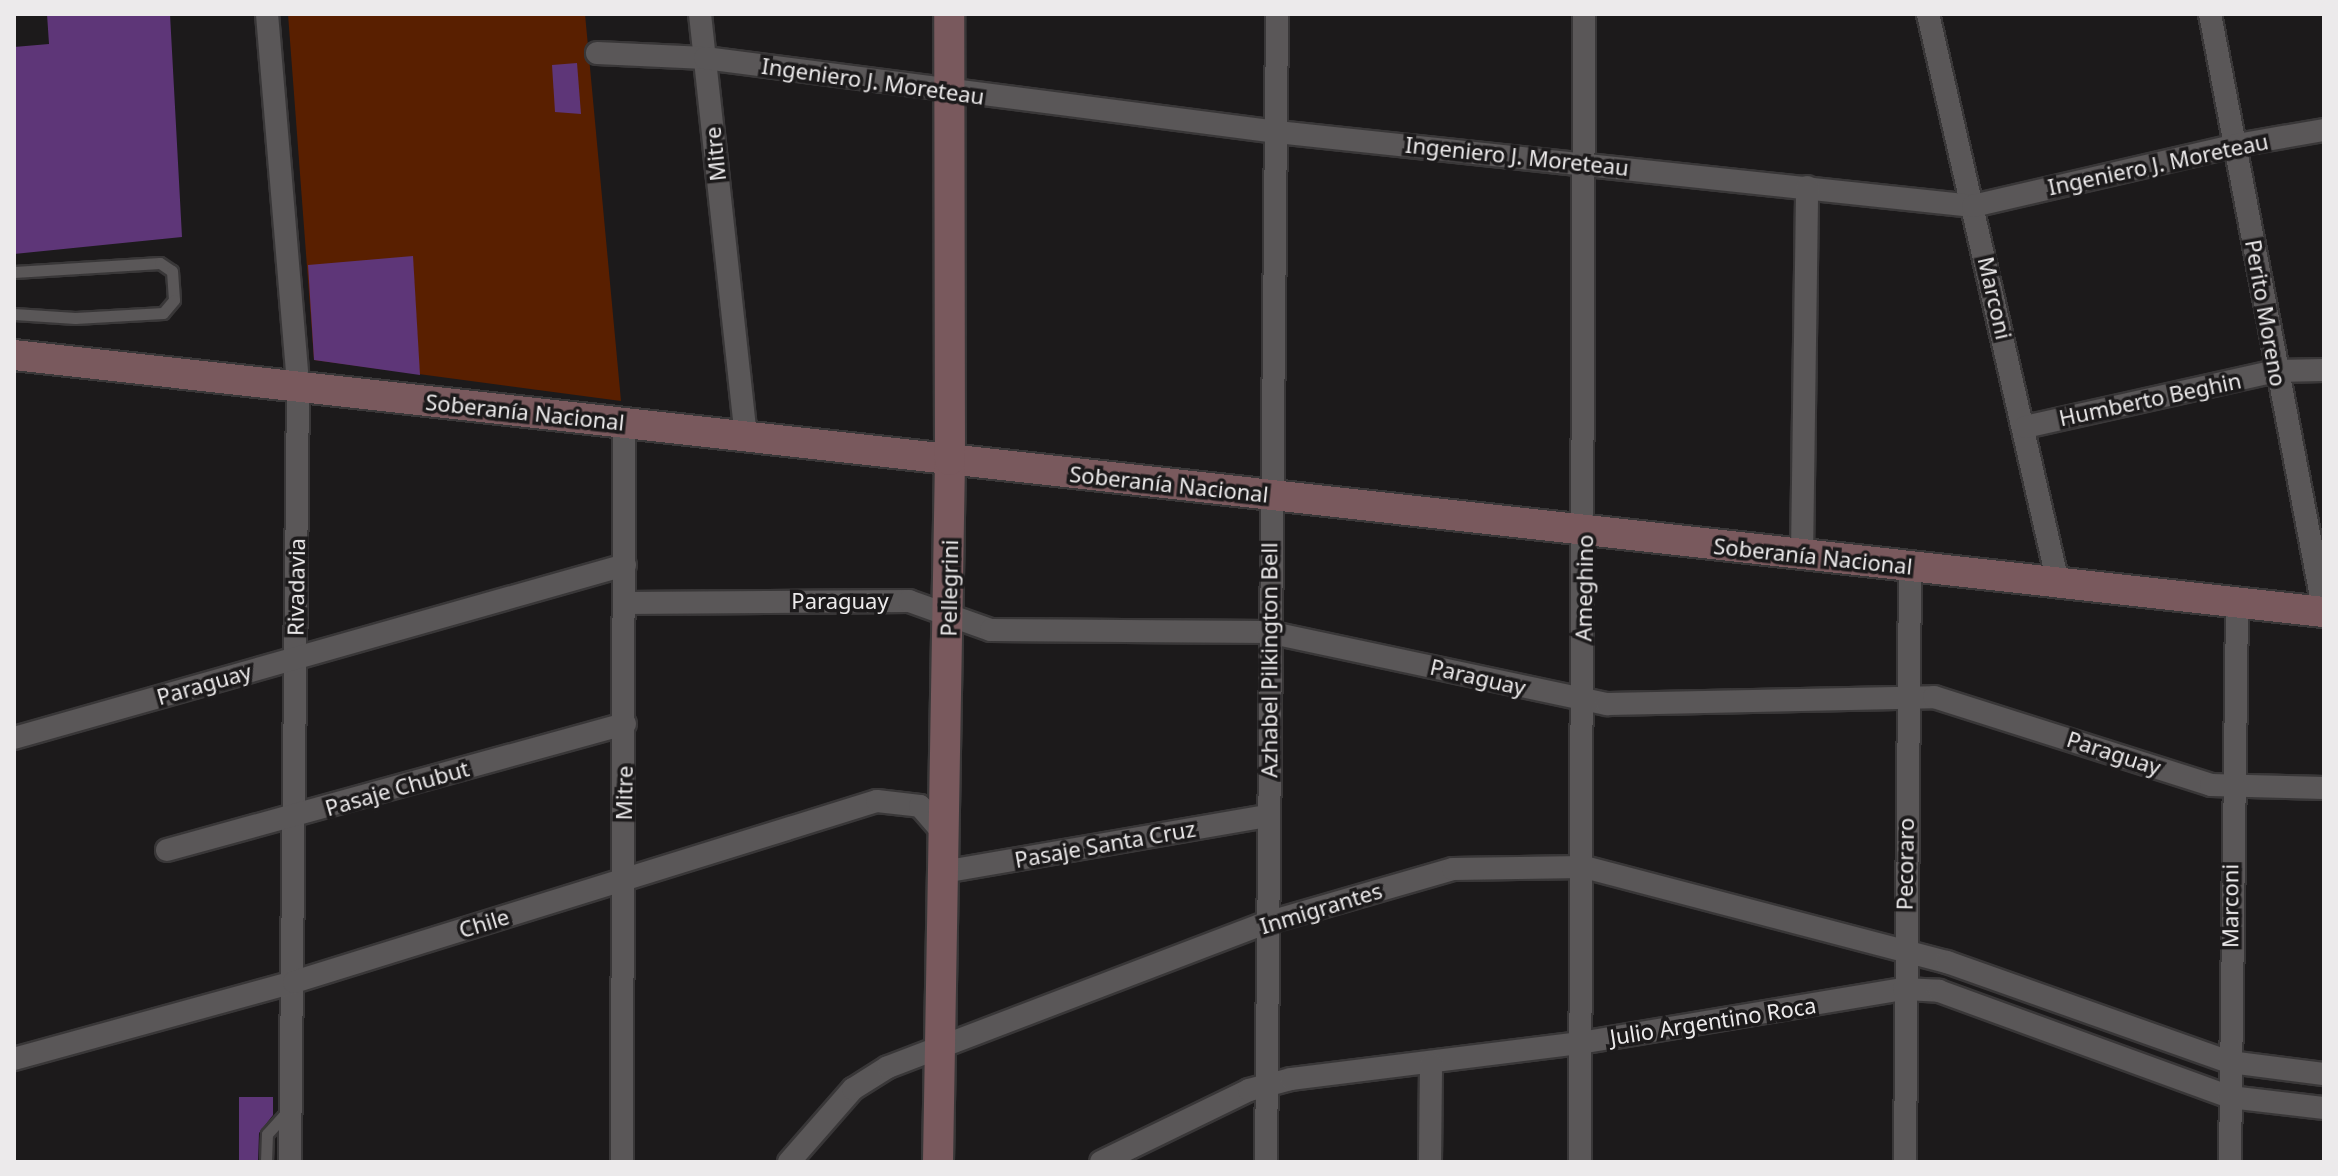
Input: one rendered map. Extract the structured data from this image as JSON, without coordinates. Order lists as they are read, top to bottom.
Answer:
{
  "streets": {
    "street": [
      "Ingeniero J. Moreteau",
      "Mitre",
      "Marconi",
      "Perito Moreno",
      "Humberto Beghin",
      "Soberanía Nacional",
      "Rivadavia",
      "Pellegrini",
      "Ameghino",
      "Paraguay",
      "Azhabel Pilkington Bell",
      "Pasaje Chubut",
      "Pasaje Santa Cruz",
      "Pecoraro",
      "Inmigrantes",
      "Chile",
      "Julio Argentino Roca"
    ]
  },
  "crossings": [
    ["Ingeniero J. Moreteau", "Mitre"],
    ["Ingeniero J. Moreteau", "Marconi"],
    ["Ingeniero J. Moreteau", "Perito Moreno"],
    ["Ingeniero J. Moreteau", "Pellegrini"],
    ["Ingeniero J. Moreteau", "Ameghino"],
    ["Ingeniero J. Moreteau", "Azhabel Pilkington Bell"],
    ["Mitre", "Soberanía Nacional"],
    ["Mitre", "Paraguay"],
    ["Mitre", "Pasaje Chubut"],
    ["Mitre", "Chile"],
    ["Marconi", "Humberto Beghin"],
    ["Marconi", "Soberanía Nacional"],
    ["Marconi", "Paraguay"],
    ["Marconi", "Julio Argentino Roca"],
    ["Perito Moreno", "Humberto Beghin"],
    ["Perito Moreno", "Soberanía Nacional"],
    ["Soberanía Nacional", "Rivadavia"],
    ["Soberanía Nacional", "Pellegrini"],
    ["Soberanía Nacional", "Ameghino"],
    ["Soberanía Nacional", "Azhabel Pilkington Bell"],
    ["Soberanía Nacional", "Pecoraro"],
    ["Rivadavia", "Paraguay"],
    ["Rivadavia", "Pasaje Chubut"],
    ["Rivadavia", "Chile"],
    ["Pellegrini", "Paraguay"],
    ["Pellegrini", "Pasaje Santa Cruz"],
    ["Pellegrini", "Inmigrantes"],
    ["Pellegrini", "Chile"],
    ["Ameghino", "Paraguay"],
    ["Ameghino", "Inmigrantes"],
    ["Ameghino", "Julio Argentino Roca"],
    ["Paraguay", "Azhabel Pilkington Bell"],
    ["Paraguay", "Pecoraro"],
    ["Azhabel Pilkington Bell", "Pasaje Santa Cruz"],
    ["Azhabel Pilkington Bell", "Inmigrantes"],
    ["Azhabel Pilkington Bell", "Julio Argentino Roca"],
    ["Pecoraro", "Inmigrantes"],
    ["Pecoraro", "Julio Argentino Roca"]
  ]
}
